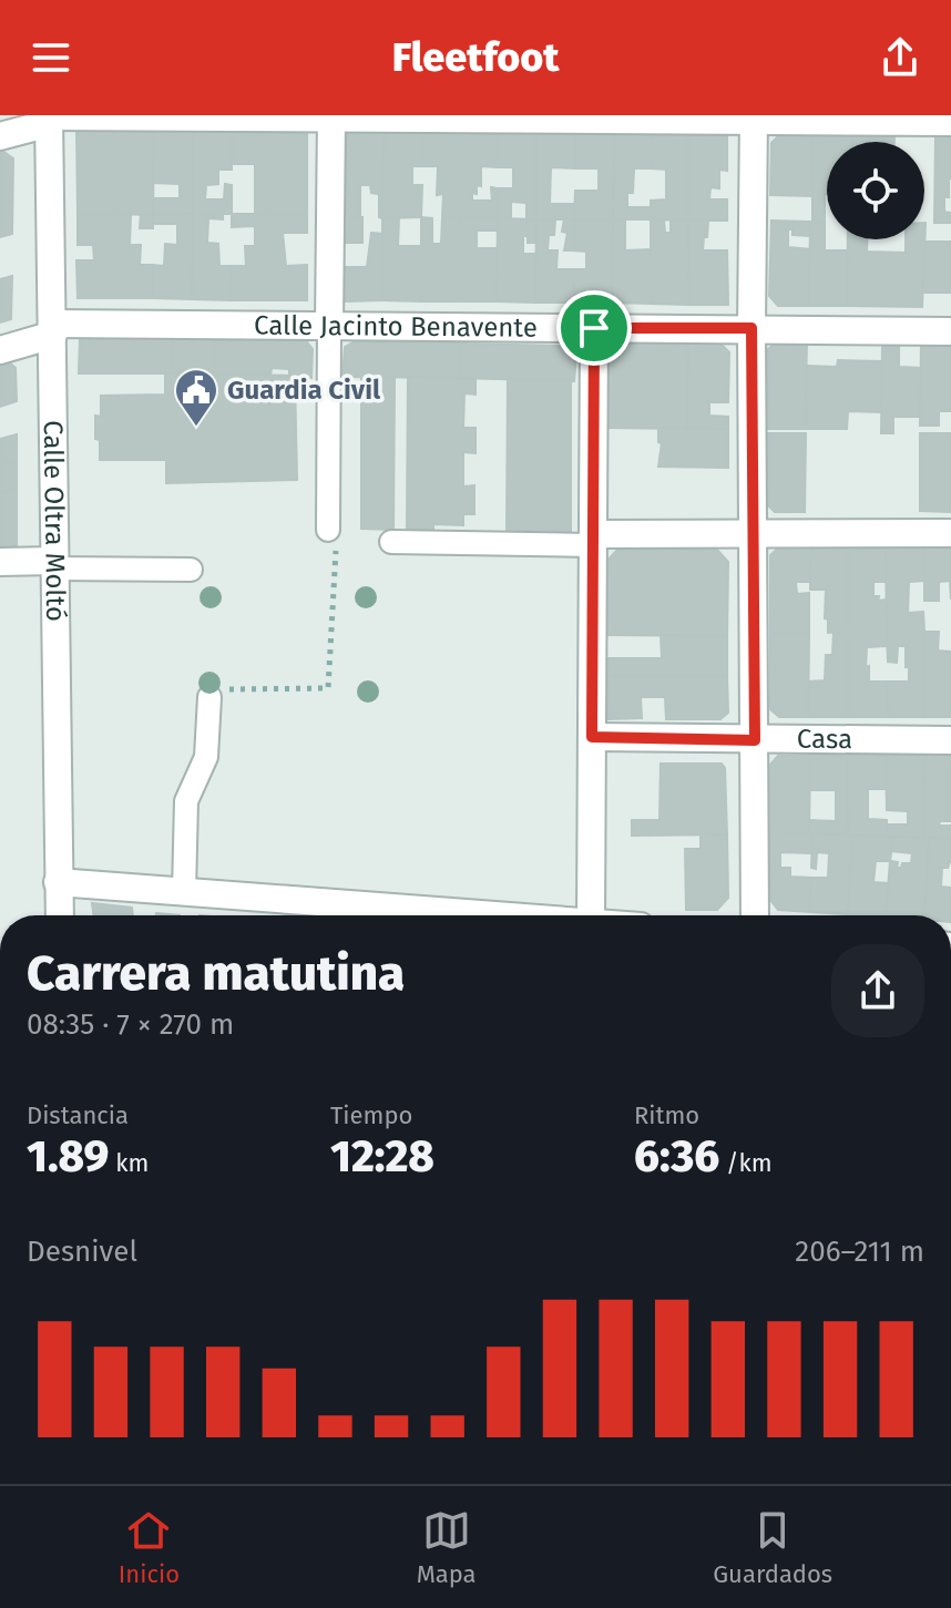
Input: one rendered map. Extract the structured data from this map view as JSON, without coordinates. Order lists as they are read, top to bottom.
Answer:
{
  "streets": {
    "street": ["Calle Jacinto Benavente", "Calle Oltra Moltó", "Casa"]
  },
  "crossings": [
    ["Calle Jacinto Benavente", "Calle Oltra Moltó"]
  ],
  "places": {
    "public building": ["Guardia Civil"]
  },
  "page": {
    "header": "Fleetfoot",
    "heading": ["Carrera matutina", "08:35 · 7 × 270 m"],
    "stats": [
      ["Distancia", "1.89 km"],
      ["Tiempo", "12:28"],
      ["Ritmo", "6:36 /km"]
    ],
    "chart": ["Desnivel", "206–211 m"],
    "tabs": ["Inicio", "Mapa", "Guardados"]
  }
}
